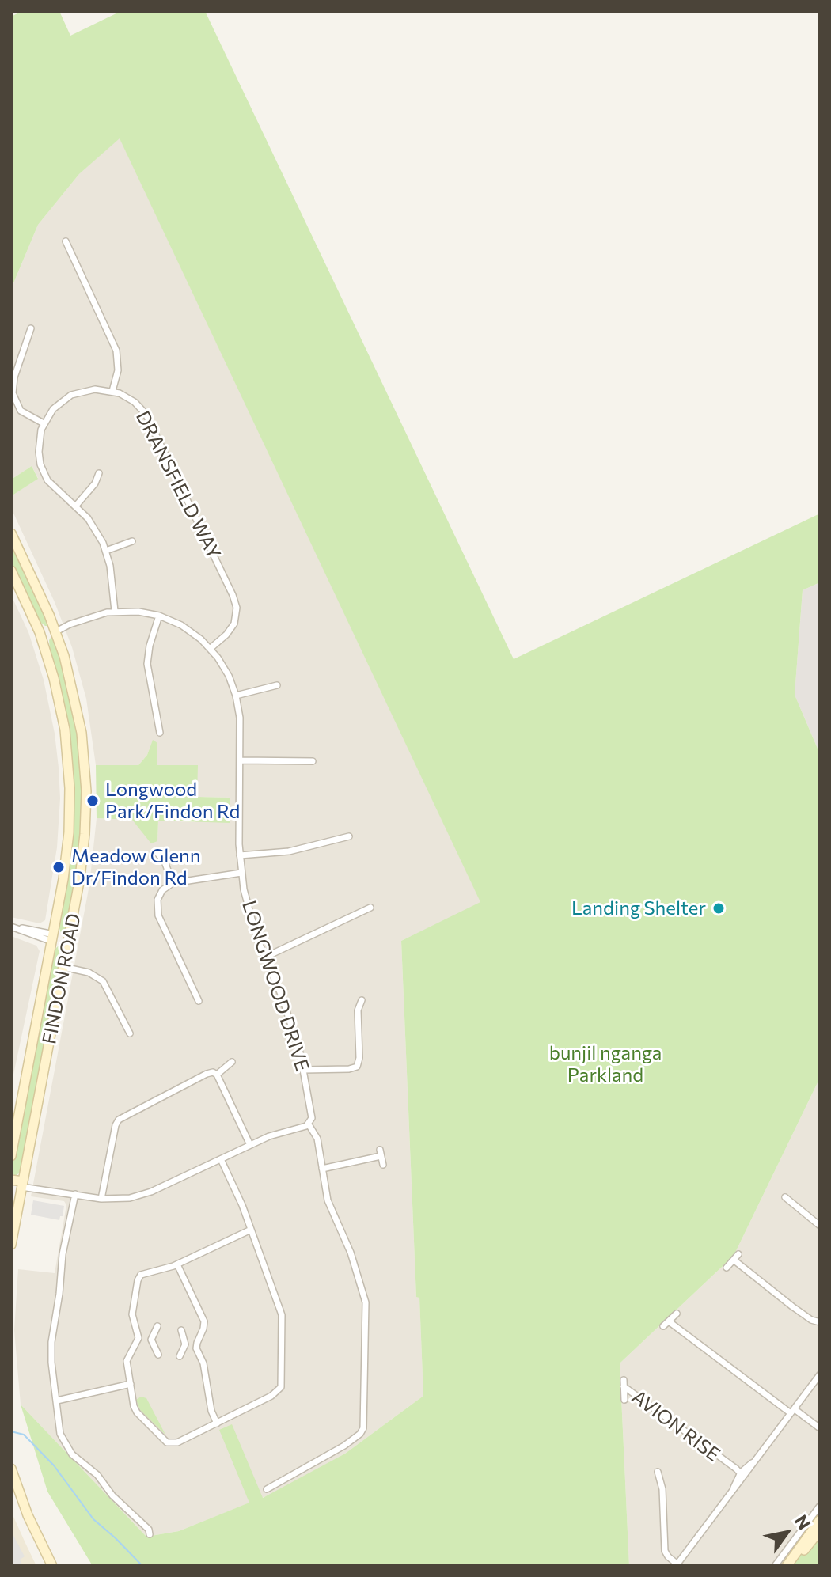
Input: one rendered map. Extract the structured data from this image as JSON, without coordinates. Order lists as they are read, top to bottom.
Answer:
{
  "streets": {
    "main road": ["FINDON ROAD"],
    "street": ["DRANSFIELD WAY", "LONGWOOD DRIVE", "AVION RISE"]
  },
  "crossings": [
    ["DRANSFIELD WAY", "LONGWOOD DRIVE"],
    ["FINDON ROAD", "LONGWOOD DRIVE"]
  ],
  "parks": ["bunjil nganga Parkland"],
  "places": ["Longwood Park/Findon Rd", "Meadow Glenn Dr/Findon Rd", "Landing Shelter"],
  "north": "top right"
}
